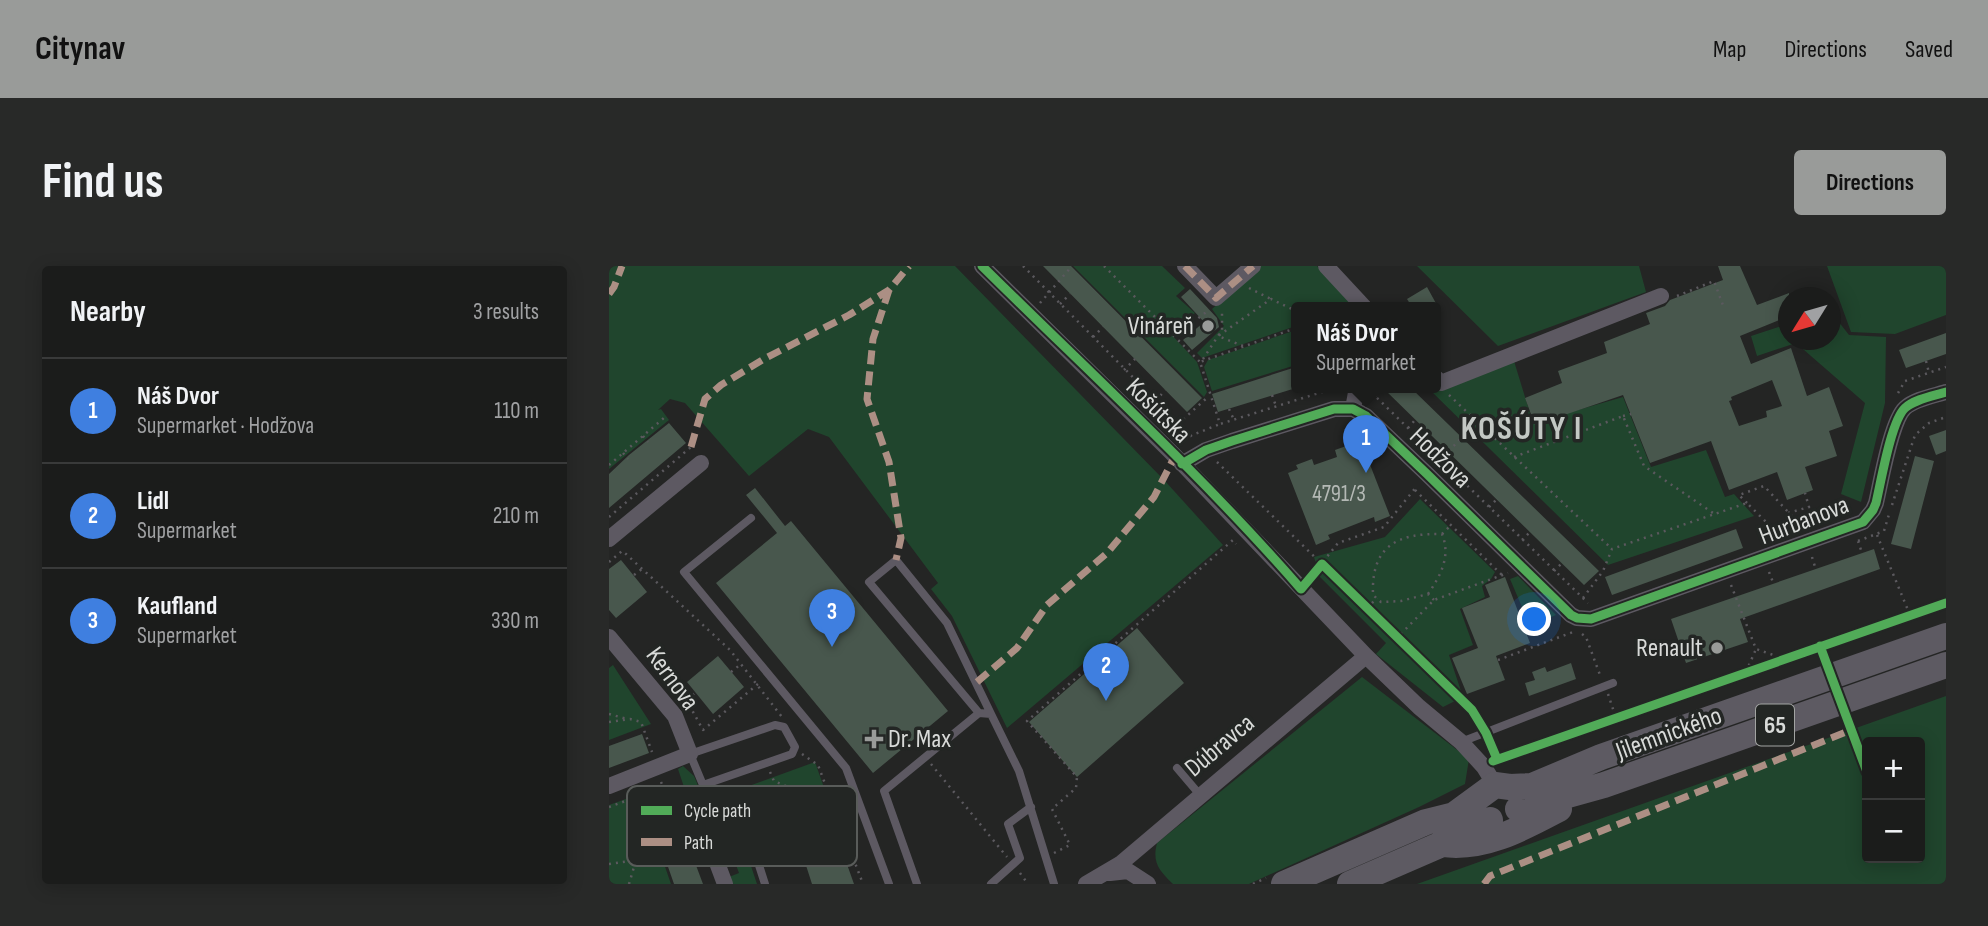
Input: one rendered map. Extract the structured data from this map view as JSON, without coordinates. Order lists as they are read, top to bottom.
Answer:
{
  "streets": {
    "main road": ["65", "Jilemnického"],
    "street": [
      "Košútska",
      "Hodžova",
      "Hurbanova",
      "Kernova",
      "Dúbravca"
    ]
  },
  "crossings": [
    ["Košútska", "Jilemnického"],
    ["Košútska", "Dúbravca"],
    ["Hodžova", "Hurbanova"]
  ],
  "districts": ["KOŠÚTY I"],
  "places": {
    "other": ["Vináreň", "Renault"],
    "health": ["Dr. Max"]
  },
  "house_numbers": ["4791/3"],
  "legend": ["Cycle path", "Path"],
  "north": "bottom left",
  "page": {
    "header": "Citynav",
    "nav": ["Map", "Directions", "Saved"],
    "buttons": "Directions",
    "title": "Find us",
    "heading": ["Nearby", "3 results"],
    "popup": ["Náš Dvor", "Supermarket"],
    "list": [
      {
        "mark": "1",
        "name": "Náš Dvor",
        "note": "Supermarket · Hodžova",
        "value": "110 m"
      },
      {
        "mark": "2",
        "name": "Lidl",
        "note": "Supermarket",
        "value": "210 m"
      },
      {
        "mark": "3",
        "name": "Kaufland",
        "note": "Supermarket",
        "value": "330 m"
      }
    ],
    "pins": ["1", "3", "2"],
    "map_buttons": ["+", "−"]
  }
}
